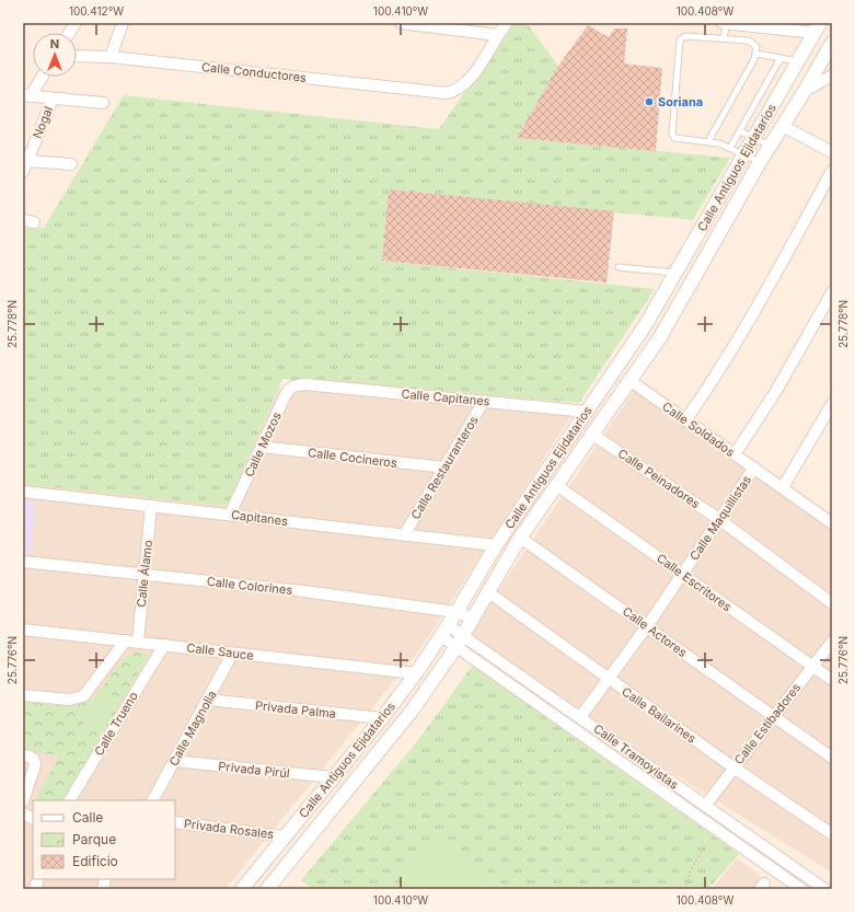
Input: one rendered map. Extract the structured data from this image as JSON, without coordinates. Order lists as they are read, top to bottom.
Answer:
{
  "streets": {
    "street": [
      "Calle Conductores",
      "Nogal",
      "Calle Antiguos Ejidatarios",
      "Calle Capitanes",
      "Calle Soldados",
      "Calle Mozos",
      "Calle Cocineros",
      "Calle Restauranteros",
      "Calle Peinadores",
      "Capitanes",
      "Calle Maquillistas",
      "Calle Álamo",
      "Calle Escritores",
      "Calle Colorines",
      "Calle Actores",
      "Calle Sauce",
      "Privada Palma",
      "Calle Bailarines",
      "Calle Trueno",
      "Calle Estibadores",
      "Calle Magnolia",
      "Calle Tramoyistas",
      "Privada Pirúl",
      "Privada Rosales"
    ]
  },
  "crossings": [
    ["Calle Antiguos Ejidatarios", "Calle Capitanes"],
    ["Calle Antiguos Ejidatarios", "Calle Soldados"],
    ["Calle Antiguos Ejidatarios", "Calle Peinadores"],
    ["Calle Antiguos Ejidatarios", "Capitanes"],
    ["Calle Antiguos Ejidatarios", "Calle Escritores"],
    ["Calle Antiguos Ejidatarios", "Calle Colorines"],
    ["Calle Antiguos Ejidatarios", "Calle Actores"],
    ["Calle Antiguos Ejidatarios", "Calle Sauce"],
    ["Calle Antiguos Ejidatarios", "Privada Palma"],
    ["Calle Antiguos Ejidatarios", "Calle Bailarines"],
    ["Calle Antiguos Ejidatarios", "Calle Tramoyistas"],
    ["Calle Antiguos Ejidatarios", "Privada Pirúl"],
    ["Calle Antiguos Ejidatarios", "Privada Rosales"],
    ["Calle Capitanes", "Calle Mozos"],
    ["Calle Capitanes", "Calle Restauranteros"],
    ["Calle Soldados", "Calle Maquillistas"],
    ["Calle Mozos", "Calle Cocineros"],
    ["Calle Mozos", "Capitanes"],
    ["Calle Cocineros", "Calle Restauranteros"],
    ["Calle Restauranteros", "Capitanes"],
    ["Calle Peinadores", "Calle Maquillistas"],
    ["Capitanes", "Calle Álamo"],
    ["Calle Maquillistas", "Calle Escritores"],
    ["Calle Maquillistas", "Calle Actores"],
    ["Calle Maquillistas", "Calle Bailarines"],
    ["Calle Maquillistas", "Calle Tramoyistas"],
    ["Calle Álamo", "Calle Colorines"],
    ["Calle Álamo", "Calle Sauce"],
    ["Calle Escritores", "Calle Estibadores"],
    ["Calle Actores", "Calle Estibadores"],
    ["Calle Sauce", "Calle Trueno"],
    ["Calle Sauce", "Calle Magnolia"],
    ["Privada Palma", "Calle Magnolia"],
    ["Calle Bailarines", "Calle Estibadores"],
    ["Calle Estibadores", "Calle Tramoyistas"],
    ["Calle Magnolia", "Privada Pirúl"]
  ],
  "places": ["Soriana"],
  "legend": ["Calle", "Parque", "Edificio"],
  "north": "top",
  "coordinates": [
    "100.412°W",
    "100.410°W",
    "100.408°W",
    "25.778°N",
    "25.776°N"
  ]
}
